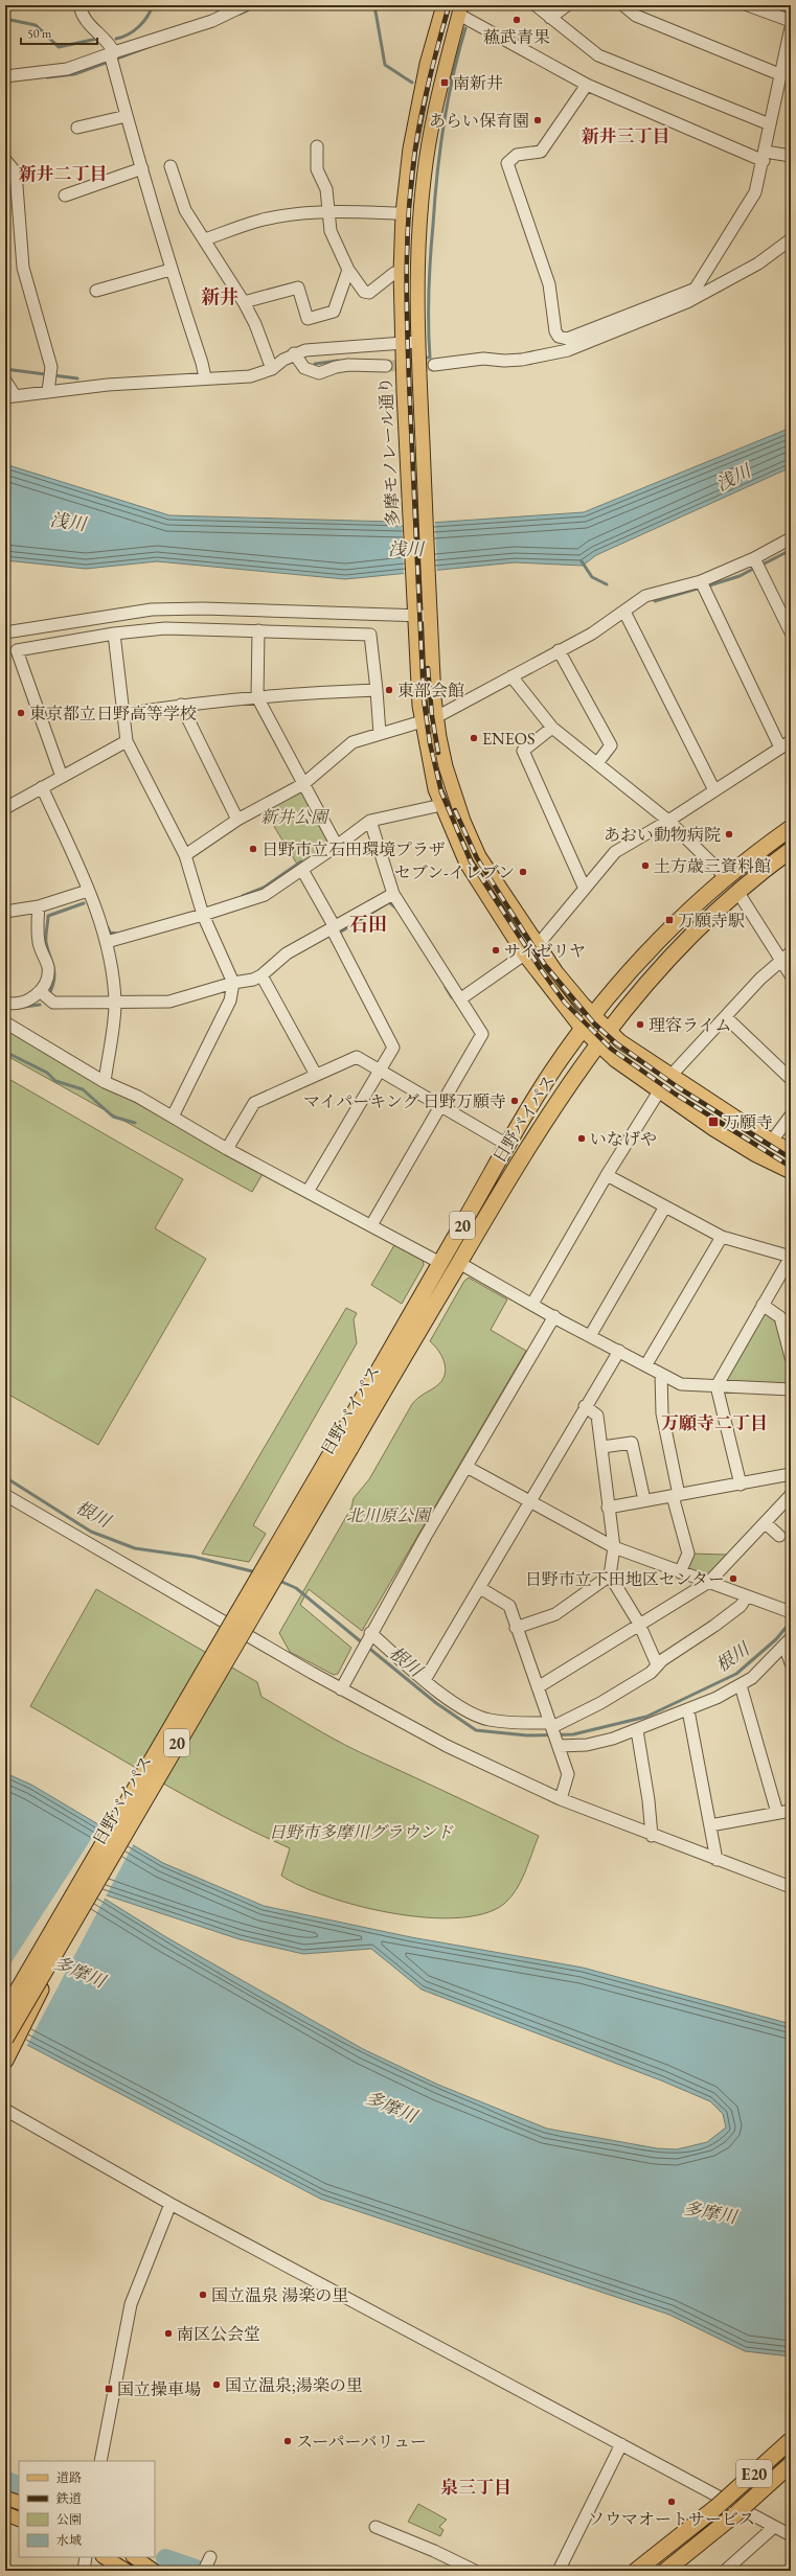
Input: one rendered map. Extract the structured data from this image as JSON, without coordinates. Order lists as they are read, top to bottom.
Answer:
{
  "streets": {
    "highway": ["日野バイパス", "20", "E20"],
    "main road": ["多摩モノレール通り"]
  },
  "crossings": [
    ["多摩モノレール通り", "日野バイパス"]
  ],
  "districts": [
    "新井三丁目",
    "新井二丁目",
    "新井",
    "石田",
    "万願寺二丁目",
    "泉三丁目"
  ],
  "water": ["浅川", "根川", "多摩川"],
  "parks": ["新井公園", "北川原公園", "日野市多摩川グラウンド"],
  "places": {
    "other": [
      "蘓武青果",
      "あらい保育園",
      "東部会館",
      "東京都立日野高等学校",
      "ENEOS",
      "あおい動物病院",
      "日野市立石田環境プラザ",
      "土方歳三資料館",
      "セブン-イレブン",
      "サイゼリヤ",
      "理容ライム",
      "マイパーキング 日野万願寺",
      "いなげや",
      "日野市立下田地区センター",
      "国立温泉 湯楽の里",
      "南区公会堂",
      "国立温泉;湯楽の里",
      "スーパーバリュー",
      "ソウマオートサービス"
    ],
    "transit": [
      "南新井",
      "万願寺駅",
      "万願寺",
      "国立操車場"
    ]
  },
  "legend": [
    "道路",
    "鉄道",
    "公園",
    "水域"
  ],
  "scale_bar": "50 m"
}
